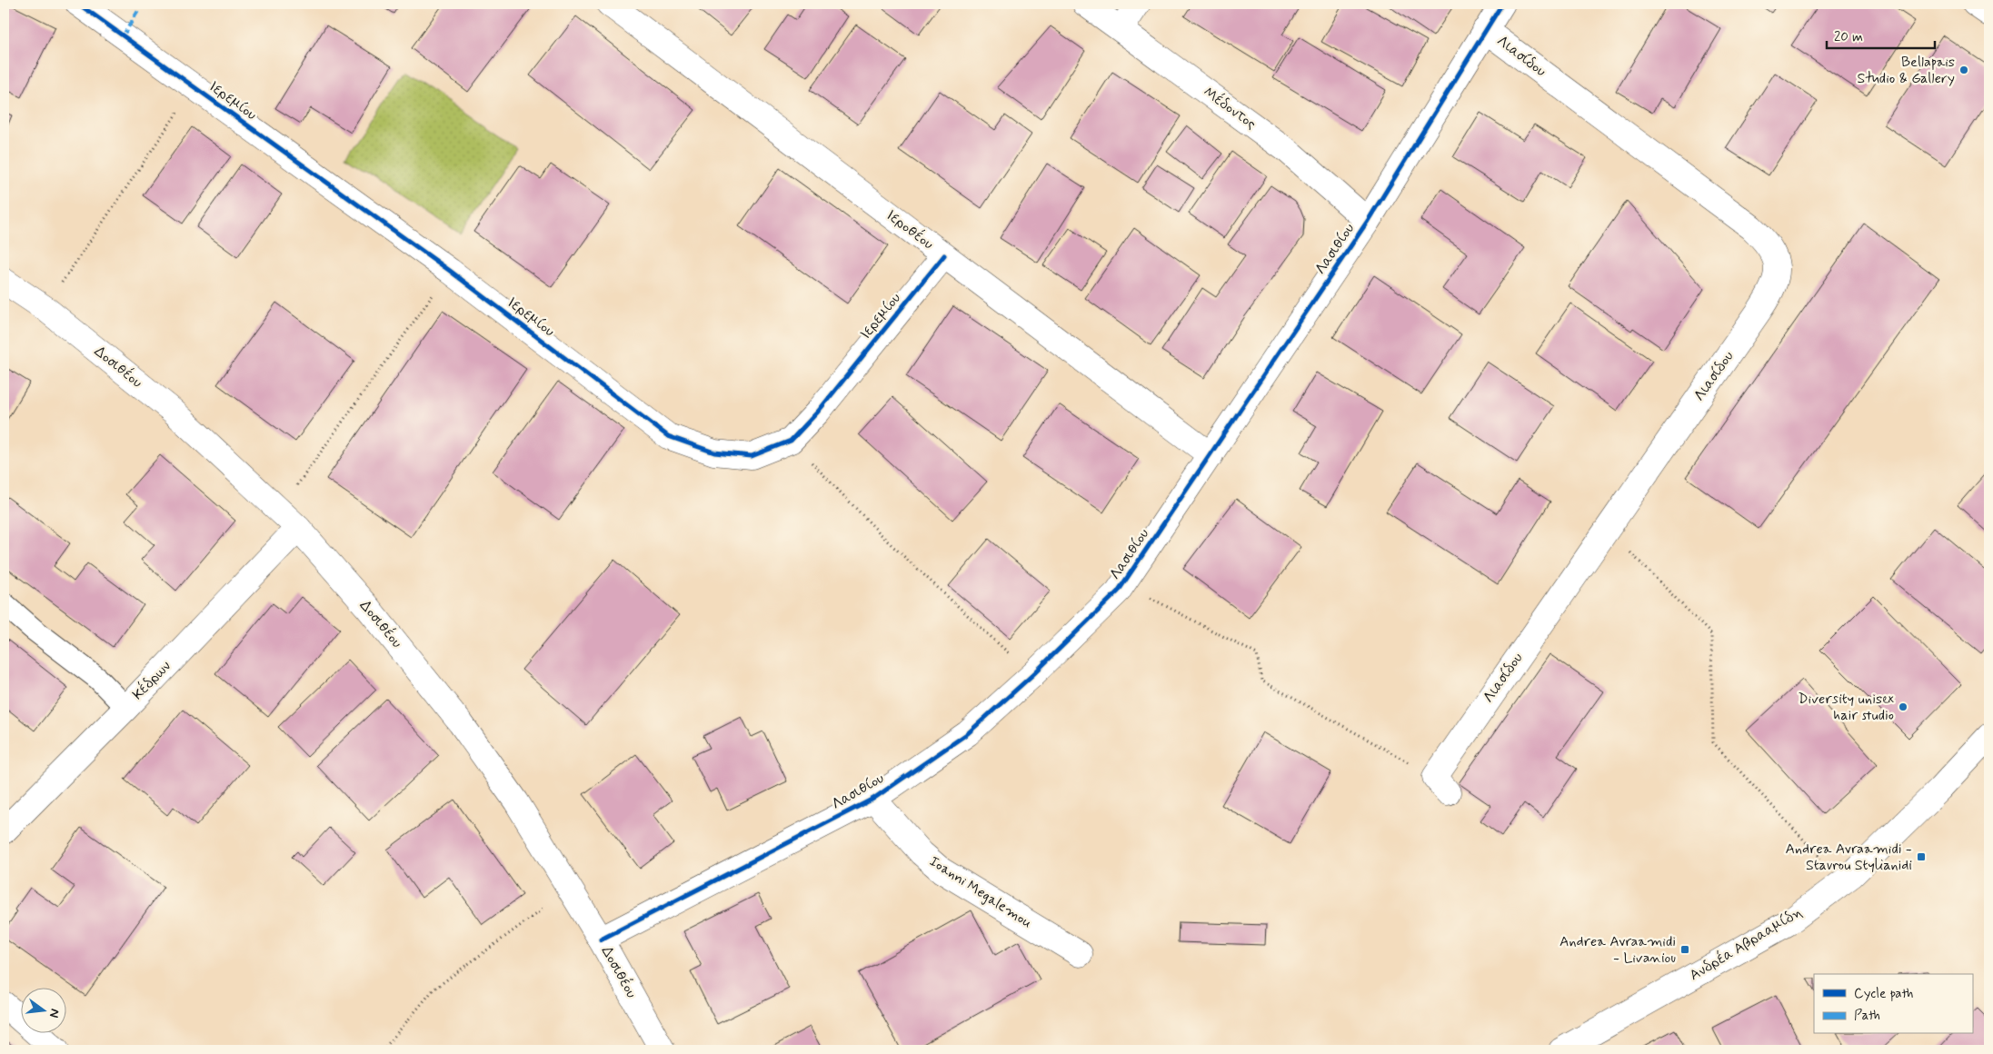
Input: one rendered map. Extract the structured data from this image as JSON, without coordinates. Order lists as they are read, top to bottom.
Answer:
{
  "streets": {
    "street": [
      "Λιασίδου",
      "Ιερεμίου",
      "Μέδοντος",
      "Ιεροθέου",
      "Λασιθίου",
      "Δοσιθέου",
      "Κέδρων",
      "Ioanni Megalemou",
      "Ανδρέα Αβρααμίδη"
    ]
  },
  "crossings": [
    ["Λιασίδου", "Λασιθίου"],
    ["Ιερεμίου", "Ιεροθέου"],
    ["Μέδοντος", "Λασιθίου"],
    ["Ιεροθέου", "Λασιθίου"],
    ["Λασιθίου", "Δοσιθέου"],
    ["Λασιθίου", "Ioanni Megalemou"],
    ["Δοσιθέου", "Κέδρων"]
  ],
  "places": {
    "other": ["Bellapais Studio & Gallery", "Diversity unisex hair studio"],
    "transit": ["Andrea Avraamidi - Stavrou Stylianidi", "Andrea Avraamidi - Livaniou"]
  },
  "legend": ["Cycle path", "Path"],
  "scale_bar": "20 m",
  "north": "right"
}
